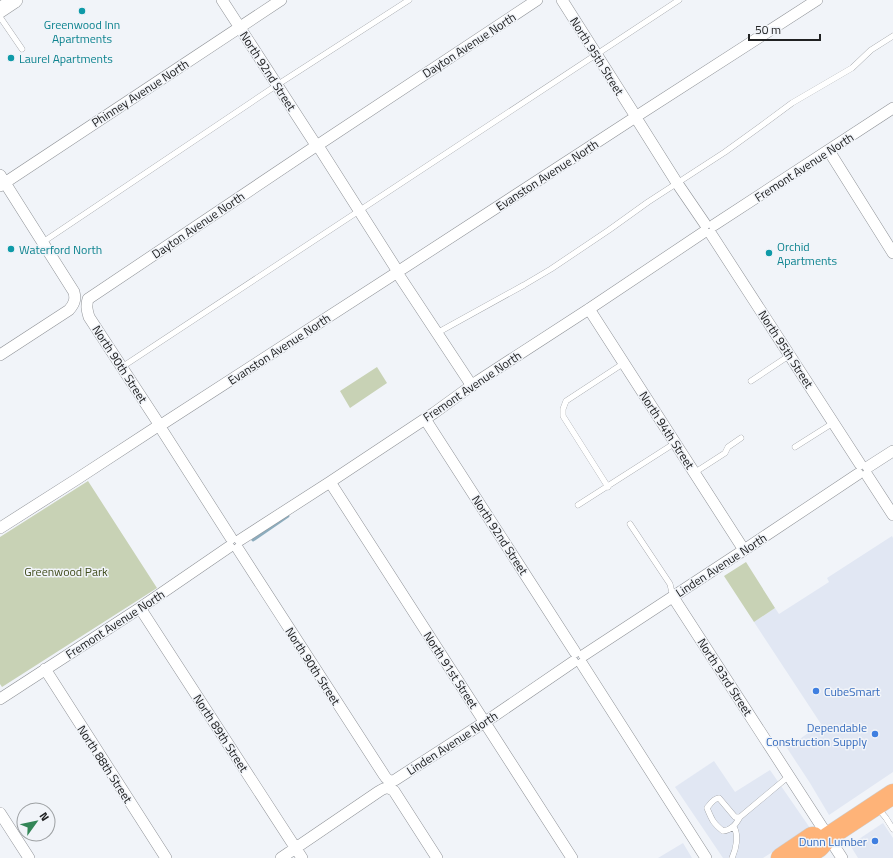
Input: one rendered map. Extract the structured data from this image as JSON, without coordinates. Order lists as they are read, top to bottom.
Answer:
{
  "streets": {
    "street": [
      "Dayton Avenue North",
      "North 95th Street",
      "North 92nd Street",
      "Phinney Avenue North",
      "Fremont Avenue North",
      "Evanston Avenue North",
      "North 90th Street",
      "North 94th Street",
      "Linden Avenue North",
      "North 91st Street",
      "North 93rd Street",
      "North 89th Street",
      "North 88th Street"
    ]
  },
  "crossings": [
    ["Dayton Avenue North", "North 92nd Street"],
    ["Dayton Avenue North", "North 90th Street"],
    ["North 95th Street", "Fremont Avenue North"],
    ["North 95th Street", "Evanston Avenue North"],
    ["North 95th Street", "Linden Avenue North"],
    ["North 92nd Street", "Phinney Avenue North"],
    ["North 92nd Street", "Fremont Avenue North"],
    ["North 92nd Street", "Evanston Avenue North"],
    ["North 92nd Street", "Linden Avenue North"],
    ["Fremont Avenue North", "North 90th Street"],
    ["Fremont Avenue North", "North 94th Street"],
    ["Fremont Avenue North", "North 91st Street"],
    ["Fremont Avenue North", "North 89th Street"],
    ["Fremont Avenue North", "North 88th Street"],
    ["Evanston Avenue North", "North 90th Street"],
    ["North 90th Street", "Linden Avenue North"],
    ["North 94th Street", "Linden Avenue North"],
    ["Linden Avenue North", "North 91st Street"],
    ["Linden Avenue North", "North 93rd Street"],
    ["Linden Avenue North", "North 89th Street"]
  ],
  "parks": ["Greenwood Park"],
  "places": [
    "Greenwood Inn Apartments",
    "Laurel Apartments",
    "Waterford North",
    "Orchid Apartments",
    "CubeSmart",
    "Dependable Construction Supply",
    "Dunn Lumber"
  ],
  "scale_bar": "50 m",
  "north": "top right"
}
